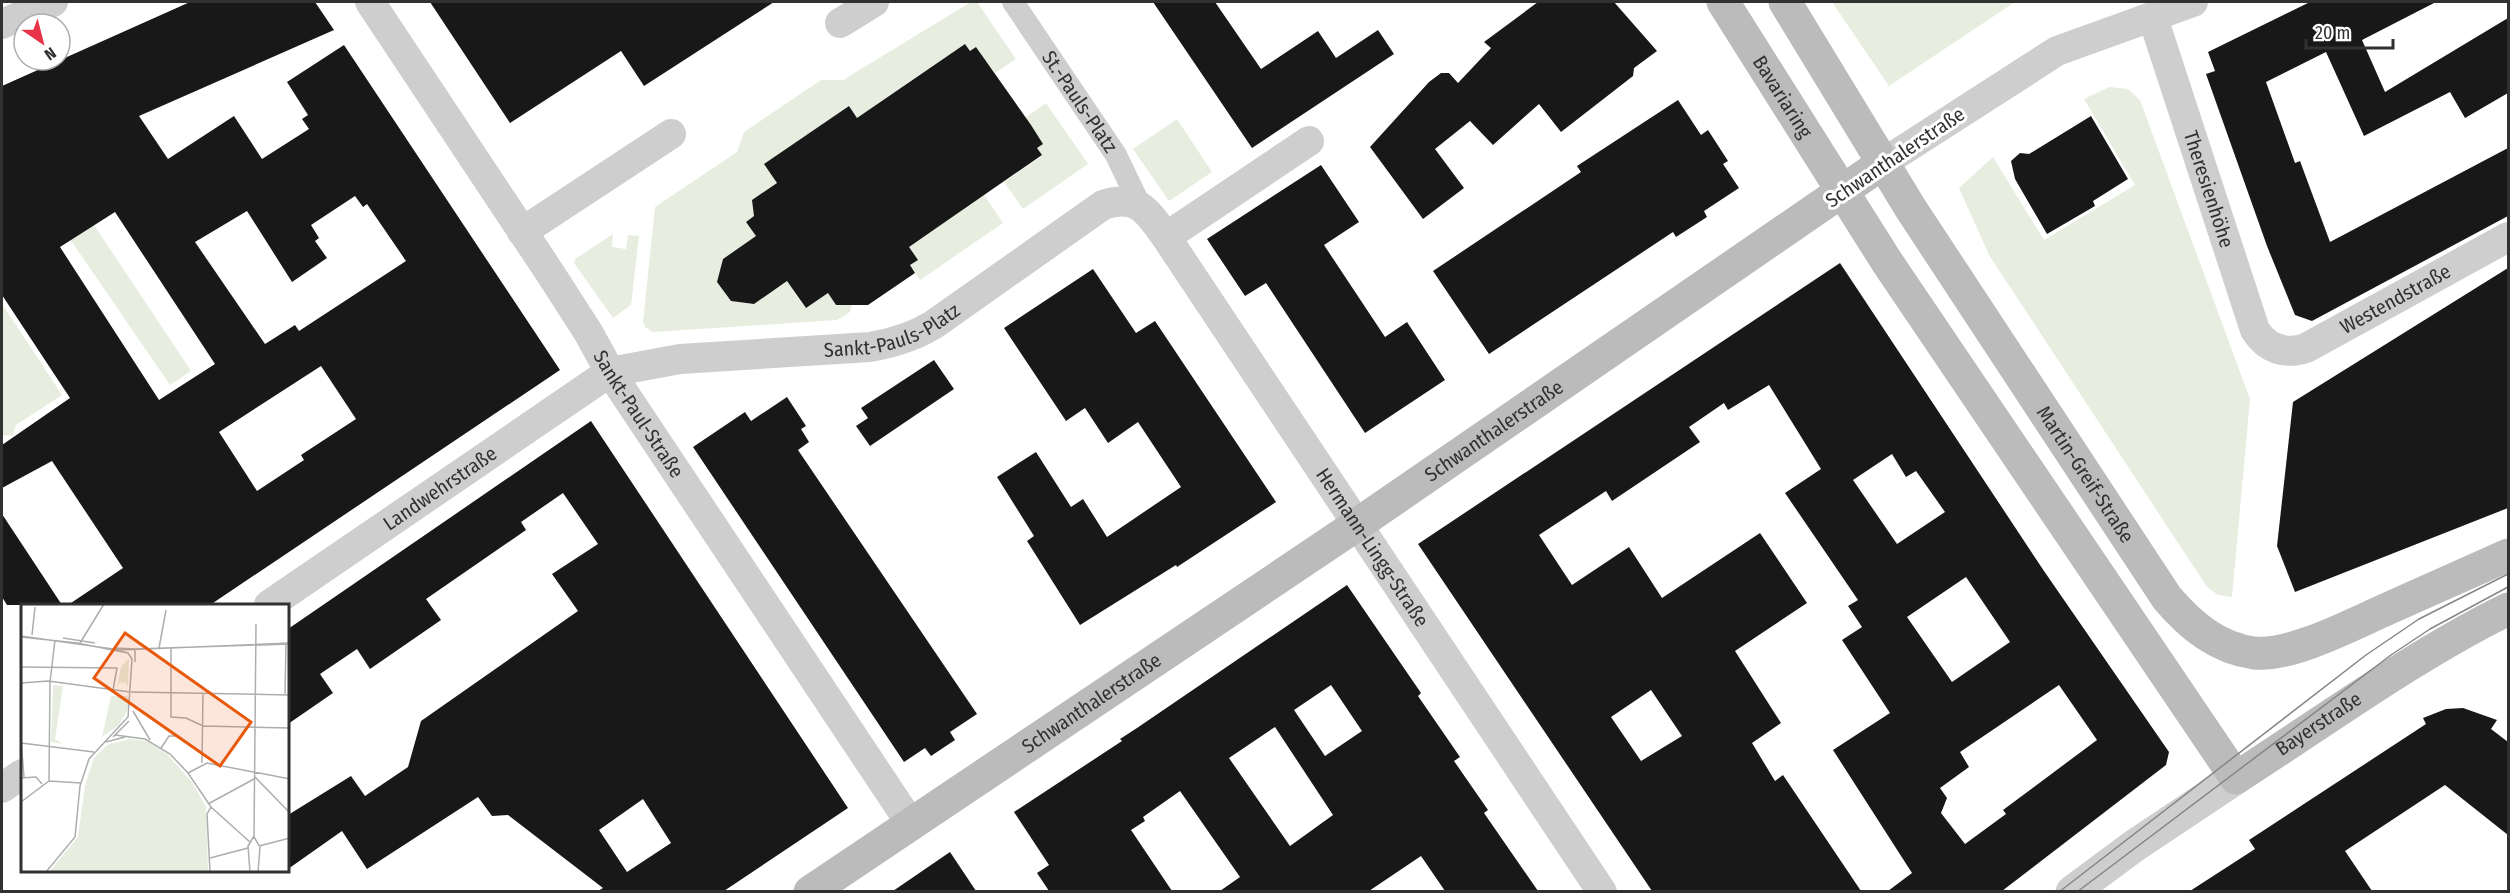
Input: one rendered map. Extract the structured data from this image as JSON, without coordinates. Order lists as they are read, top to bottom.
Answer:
{
  "streets": {
    "main road": [
      "Bavariaring",
      "Schwanthalerstraße",
      "Martin-Greif-Straße",
      "Bayerstraße"
    ],
    "street": [
      "St.-Pauls-Platz",
      "Theresienhöhe",
      "Westendstraße",
      "Sankt-Pauls-Platz",
      "Sankt-Paul-Straße",
      "Landwehrstraße",
      "Hermann-Lingg-Straße"
    ]
  },
  "crossings": [
    ["Bavariaring", "Schwanthalerstraße"],
    ["St.-Pauls-Platz", "Sankt-Pauls-Platz"],
    ["St.-Pauls-Platz", "Hermann-Lingg-Straße"],
    ["Schwanthalerstraße", "Theresienhöhe"],
    ["Schwanthalerstraße", "Sankt-Paul-Straße"],
    ["Schwanthalerstraße", "Martin-Greif-Straße"],
    ["Schwanthalerstraße", "Hermann-Lingg-Straße"],
    ["Theresienhöhe", "Westendstraße"],
    ["Sankt-Pauls-Platz", "Sankt-Paul-Straße"],
    ["Sankt-Pauls-Platz", "Landwehrstraße"],
    ["Sankt-Pauls-Platz", "Hermann-Lingg-Straße"],
    ["Sankt-Paul-Straße", "Landwehrstraße"]
  ],
  "scale_bar": "20 m",
  "north": "bottom right"
}
